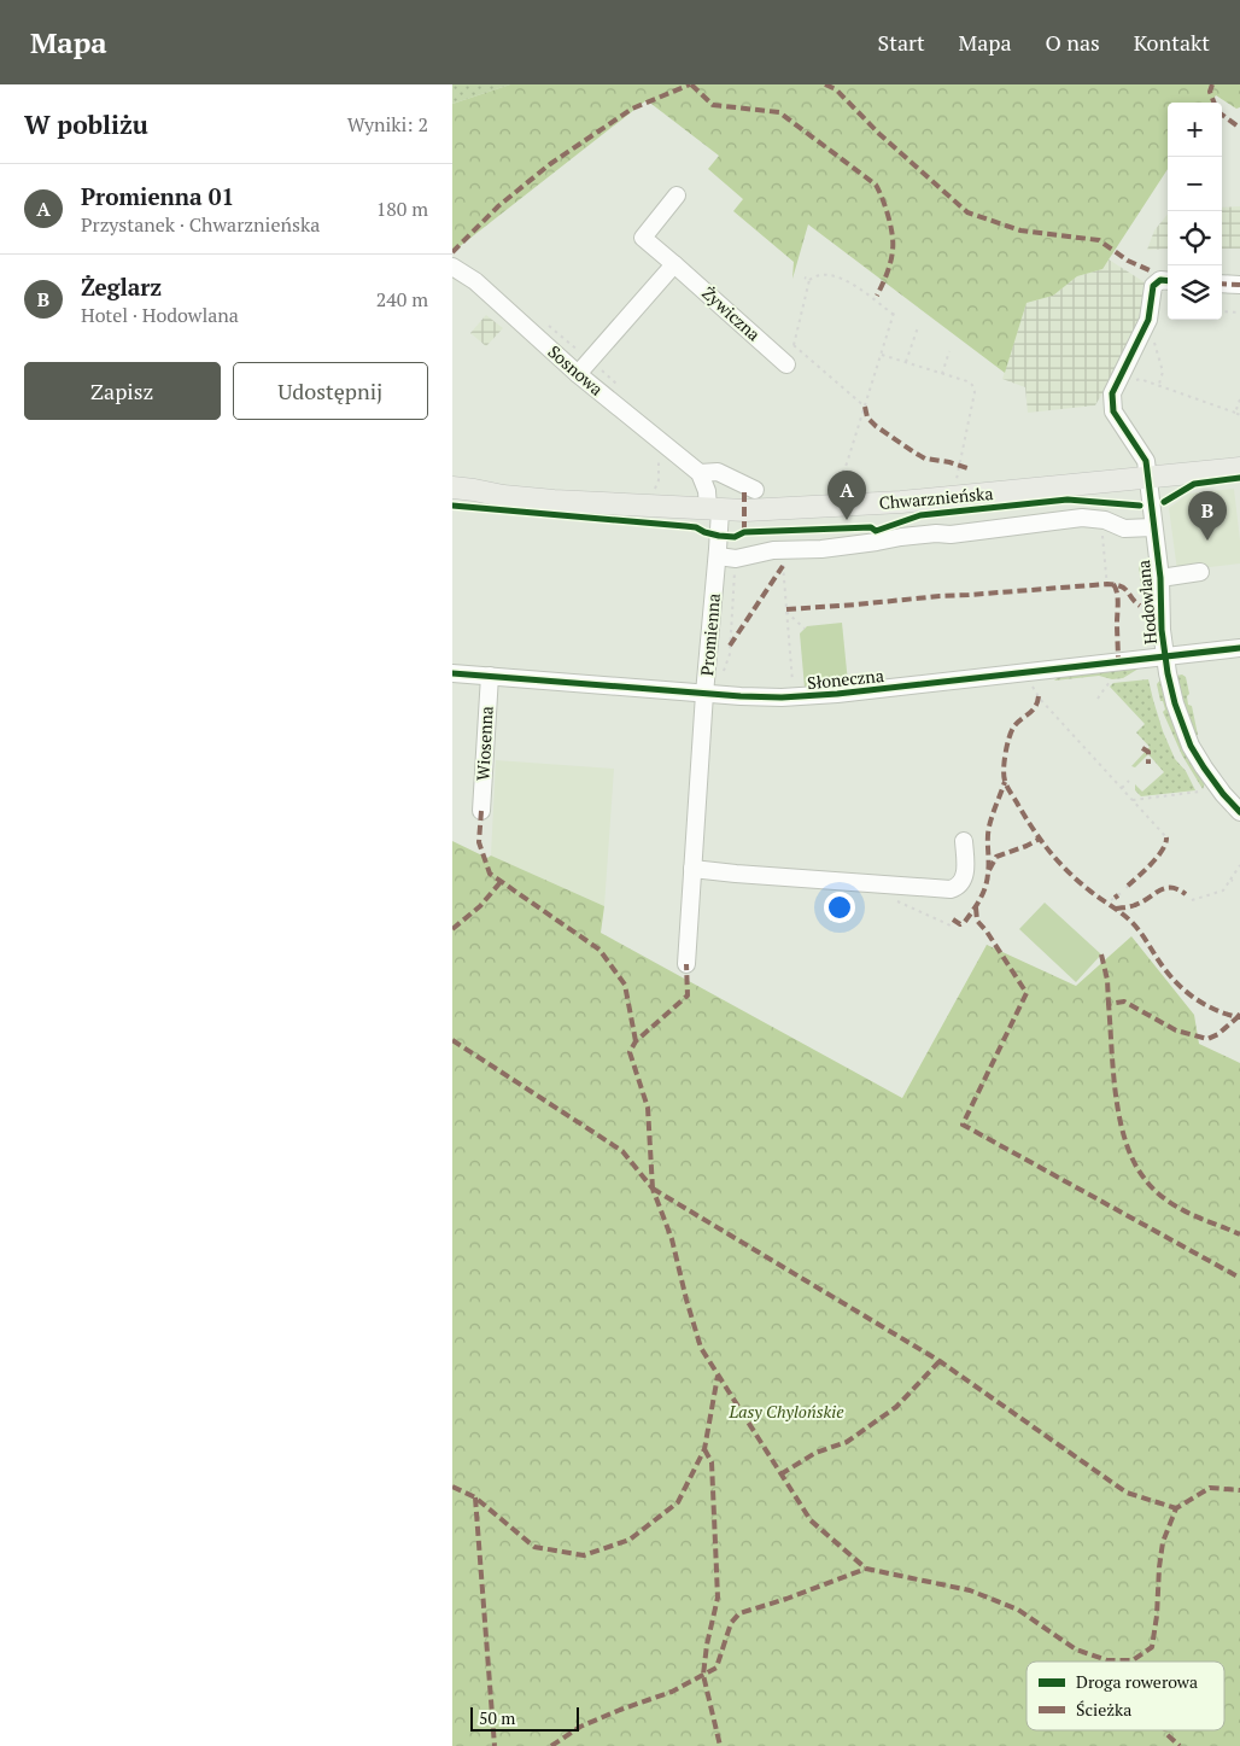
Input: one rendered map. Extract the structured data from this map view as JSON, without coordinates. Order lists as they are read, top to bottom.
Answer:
{
  "streets": {
    "main road": ["Chwarznieńska"],
    "street": [
      "Żywiczna",
      "Sosnowa",
      "Hodowlana",
      "Promienna",
      "Słoneczna",
      "Wiosenna"
    ]
  },
  "crossings": [
    ["Chwarznieńska", "Hodowlana"],
    ["Chwarznieńska", "Promienna"],
    ["Hodowlana", "Słoneczna"],
    ["Promienna", "Słoneczna"],
    ["Słoneczna", "Wiosenna"]
  ],
  "parks": ["Lasy Chylońskie"],
  "legend": ["Droga rowerowa", "Ścieżka"],
  "scale_bar": "50 m",
  "page": {
    "header": "Mapa",
    "nav": [
      "Start",
      "Mapa",
      "O nas",
      "Kontakt"
    ],
    "heading": ["W pobliżu", "Wyniki: 2"],
    "map_buttons": ["+", "−"],
    "list": [
      {
        "mark": "A",
        "name": "Promienna 01",
        "note": "Przystanek · Chwarznieńska",
        "value": "180 m"
      },
      {
        "mark": "B",
        "name": "Żeglarz",
        "note": "Hotel · Hodowlana",
        "value": "240 m"
      }
    ],
    "buttons": ["Zapisz", "Udostępnij"],
    "pins": ["A", "B"],
    "scale": "50 m"
  }
}
